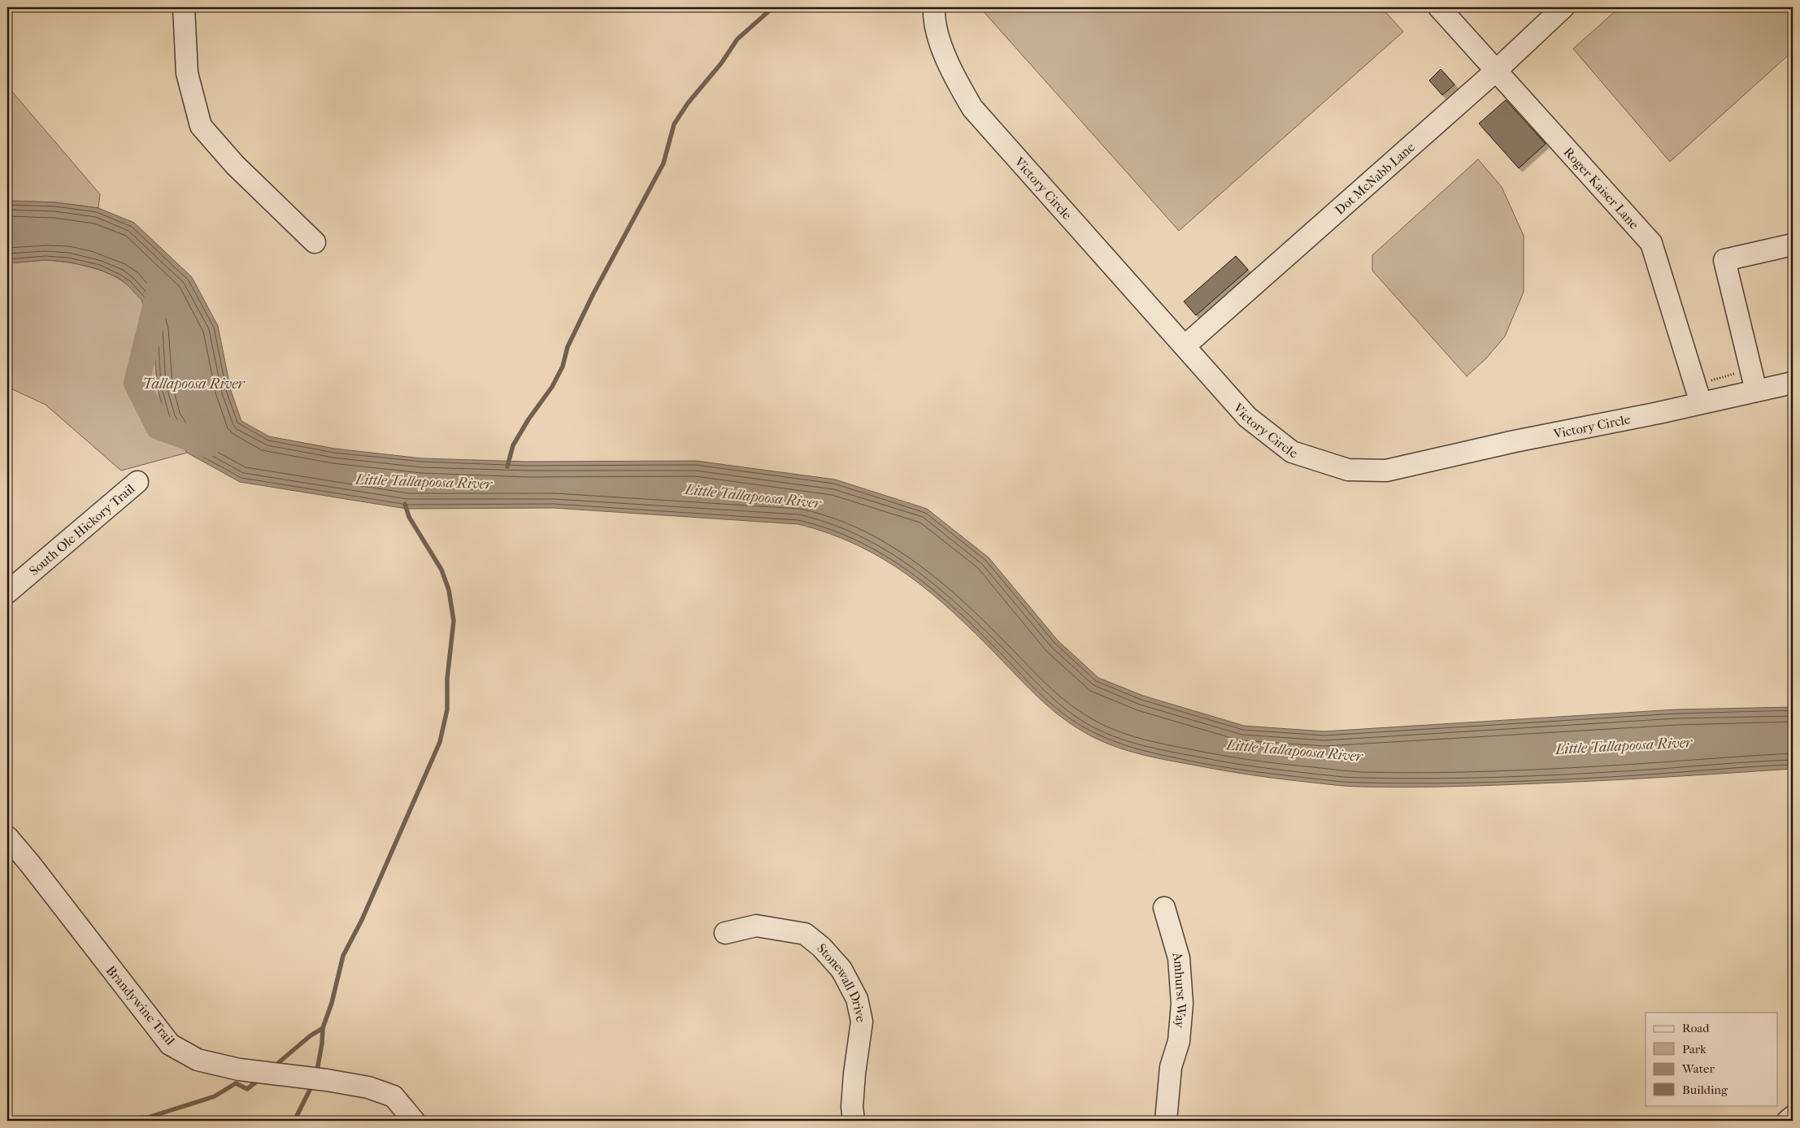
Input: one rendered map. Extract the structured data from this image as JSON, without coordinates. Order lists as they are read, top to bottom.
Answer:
{
  "streets": {
    "street": [
      "Dot McNabb Lane",
      "Roger Kaiser Lane",
      "Victory Circle",
      "South Ole Hickory Trail",
      "Stonewall Drive",
      "Amhurst Way",
      "Brandywine Trail"
    ]
  },
  "crossings": [
    ["Dot McNabb Lane", "Roger Kaiser Lane"],
    ["Dot McNabb Lane", "Victory Circle"],
    ["Roger Kaiser Lane", "Victory Circle"]
  ],
  "water": ["Tallapoosa River", "Little Tallapoosa River"],
  "legend": [
    "Road",
    "Park",
    "Water",
    "Building"
  ]
}
